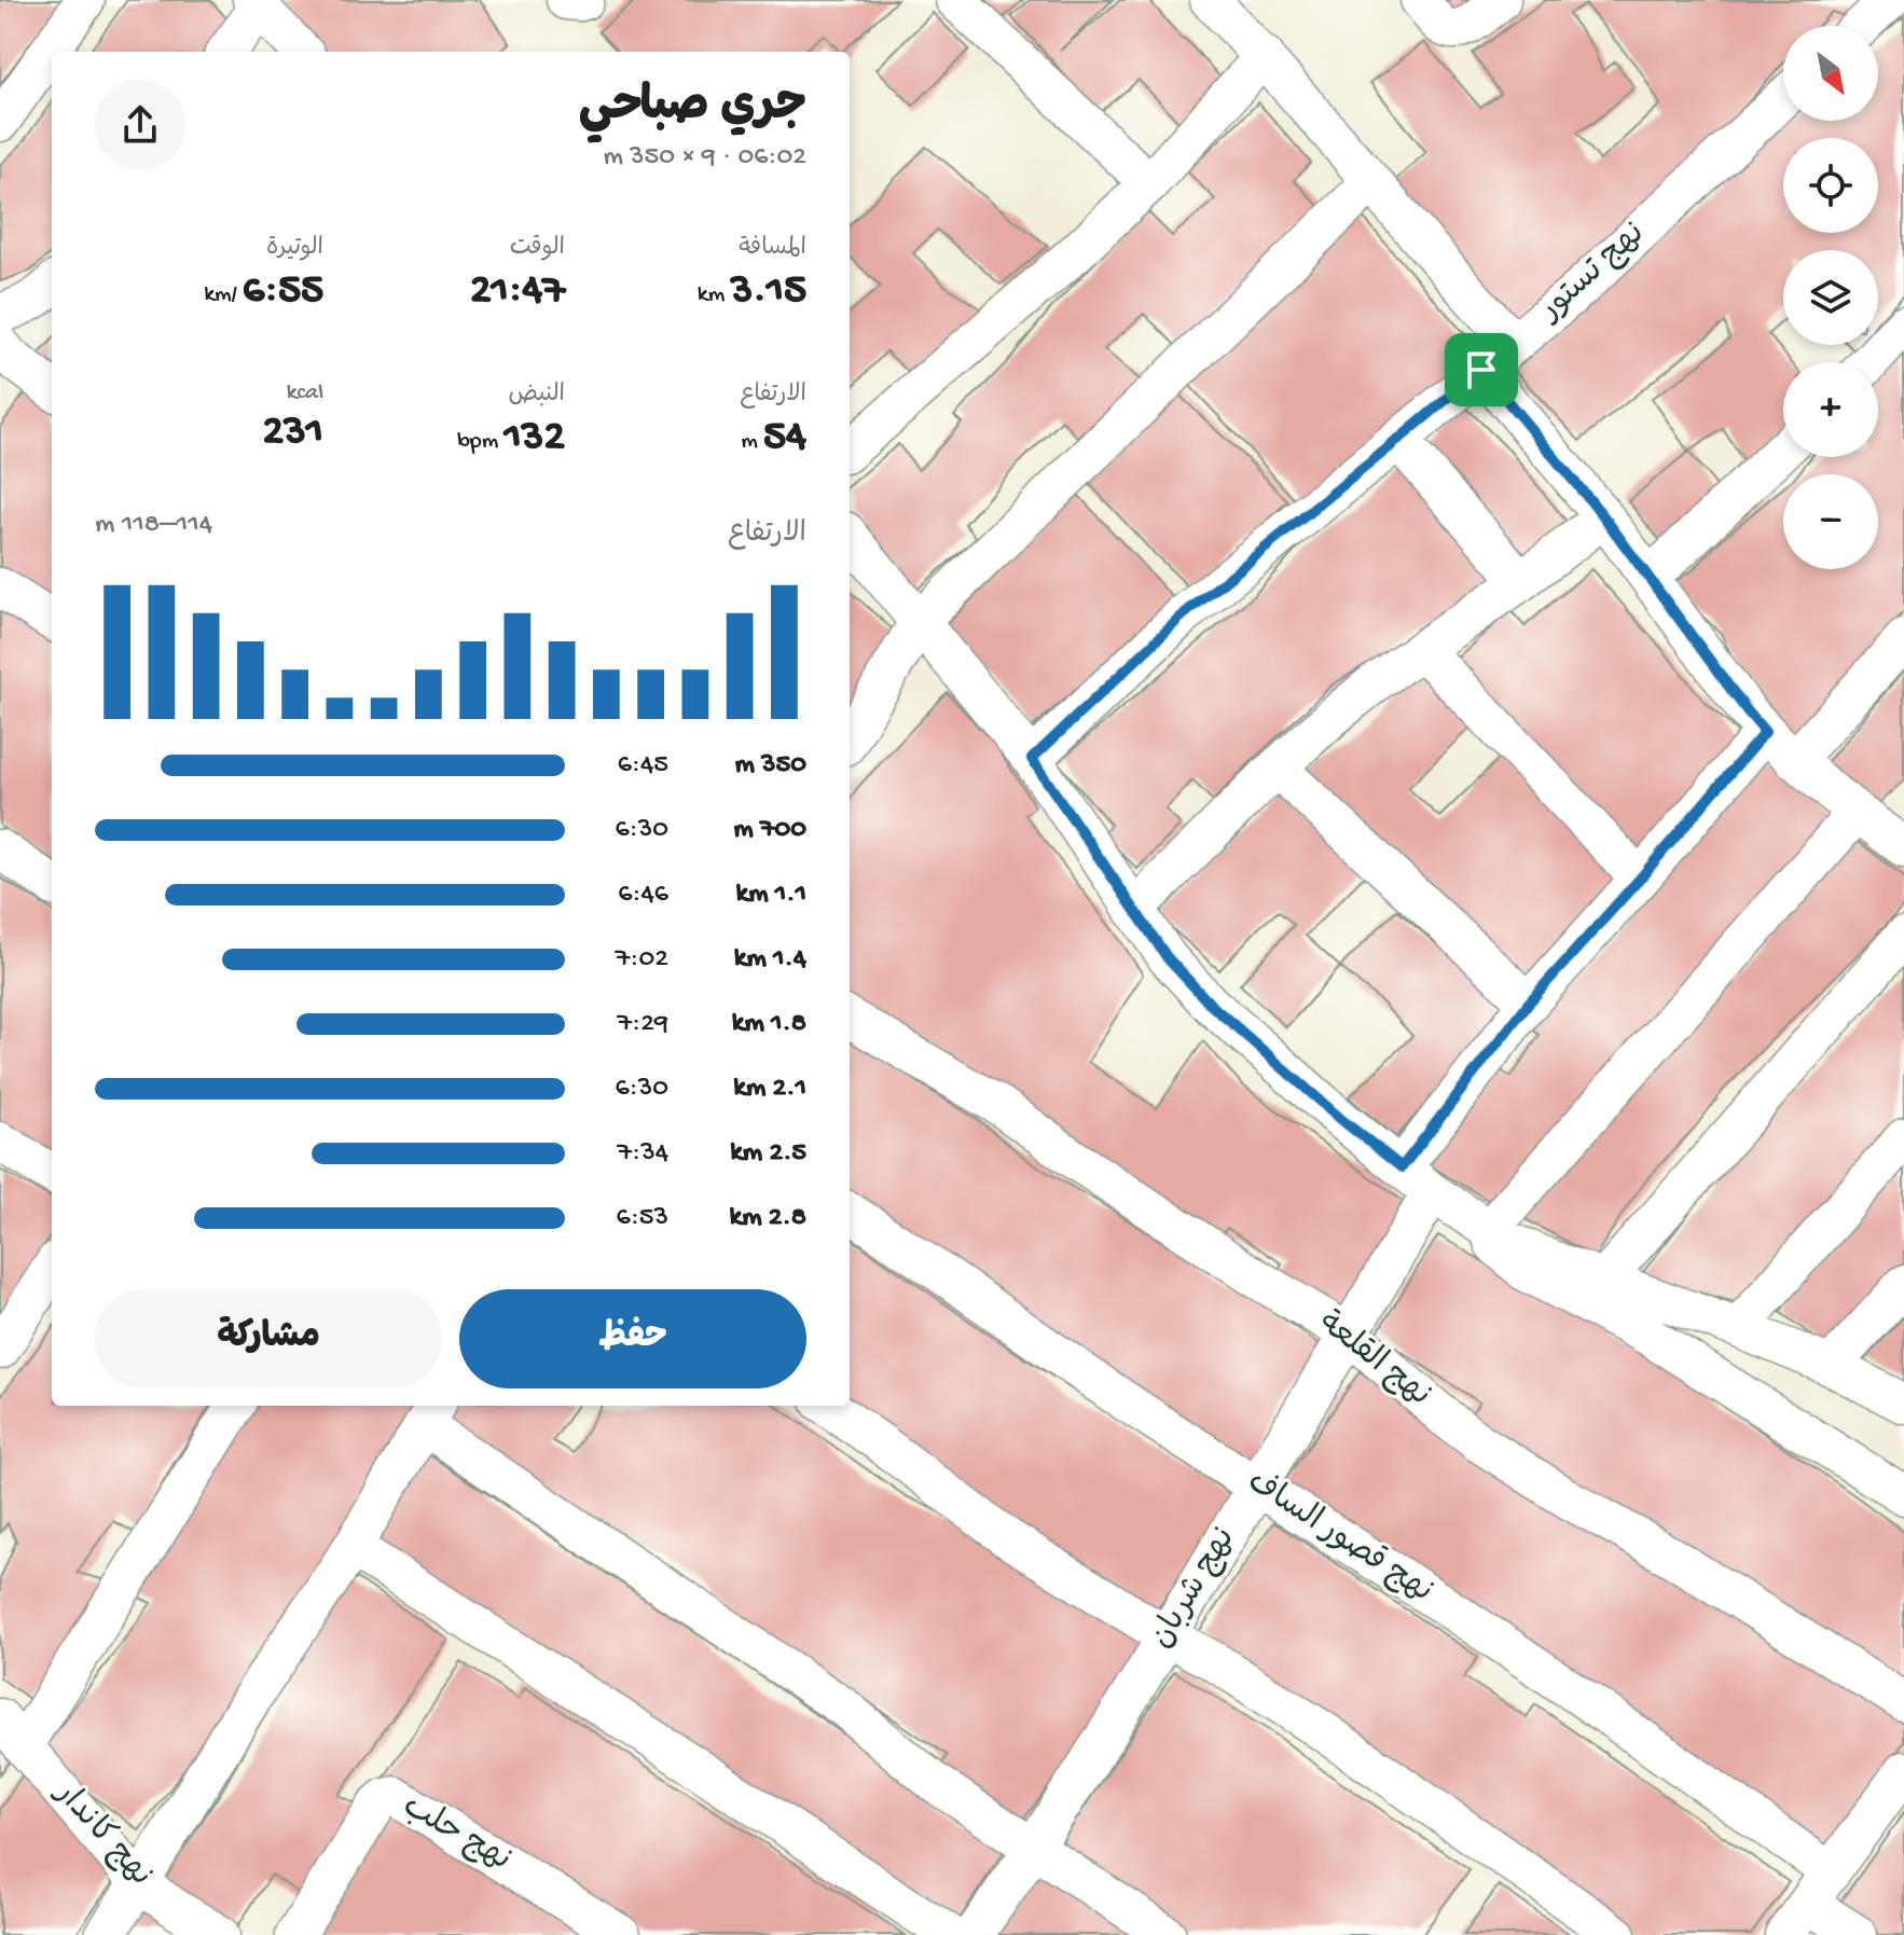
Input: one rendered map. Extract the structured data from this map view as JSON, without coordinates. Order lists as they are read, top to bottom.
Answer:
{
  "streets": {
    "street": [
      "نهج تستور",
      "نهج القلعة",
      "نهج قصور الساف",
      "نهج شربان",
      "نهج حلب",
      "نهج كاندار"
    ]
  },
  "crossings": [
    ["نهج القلعة", "نهج شربان"],
    ["نهج قصور الساف", "نهج شربان"]
  ],
  "north": "bottom right",
  "page": {
    "map_buttons": ["+", "−"],
    "heading": ["جري صباحي", "06:02 · 9 × 350 m"],
    "stats": [
      ["المسافة", "3.15 km"],
      ["الوقت", "21:47"],
      ["الوتيرة", "6:55 /km"],
      ["الارتفاع", "54 m"],
      ["النبض", "132 bpm"],
      ["kcal", "231"]
    ],
    "chart": ["الارتفاع", "114–118 m"],
    "list": [
      {
        "name": "350 m",
        "note": "6:45"
      },
      {
        "name": "700 m",
        "note": "6:30"
      },
      {
        "name": "1.1 km",
        "note": "6:46"
      },
      {
        "name": "1.4 km",
        "note": "7:02"
      },
      {
        "name": "1.8 km",
        "note": "7:29"
      },
      {
        "name": "2.1 km",
        "note": "6:30"
      },
      {
        "name": "2.5 km",
        "note": "7:34"
      },
      {
        "name": "2.8 km",
        "note": "6:53"
      }
    ],
    "buttons": ["حفظ", "مشاركة"]
  }
}
